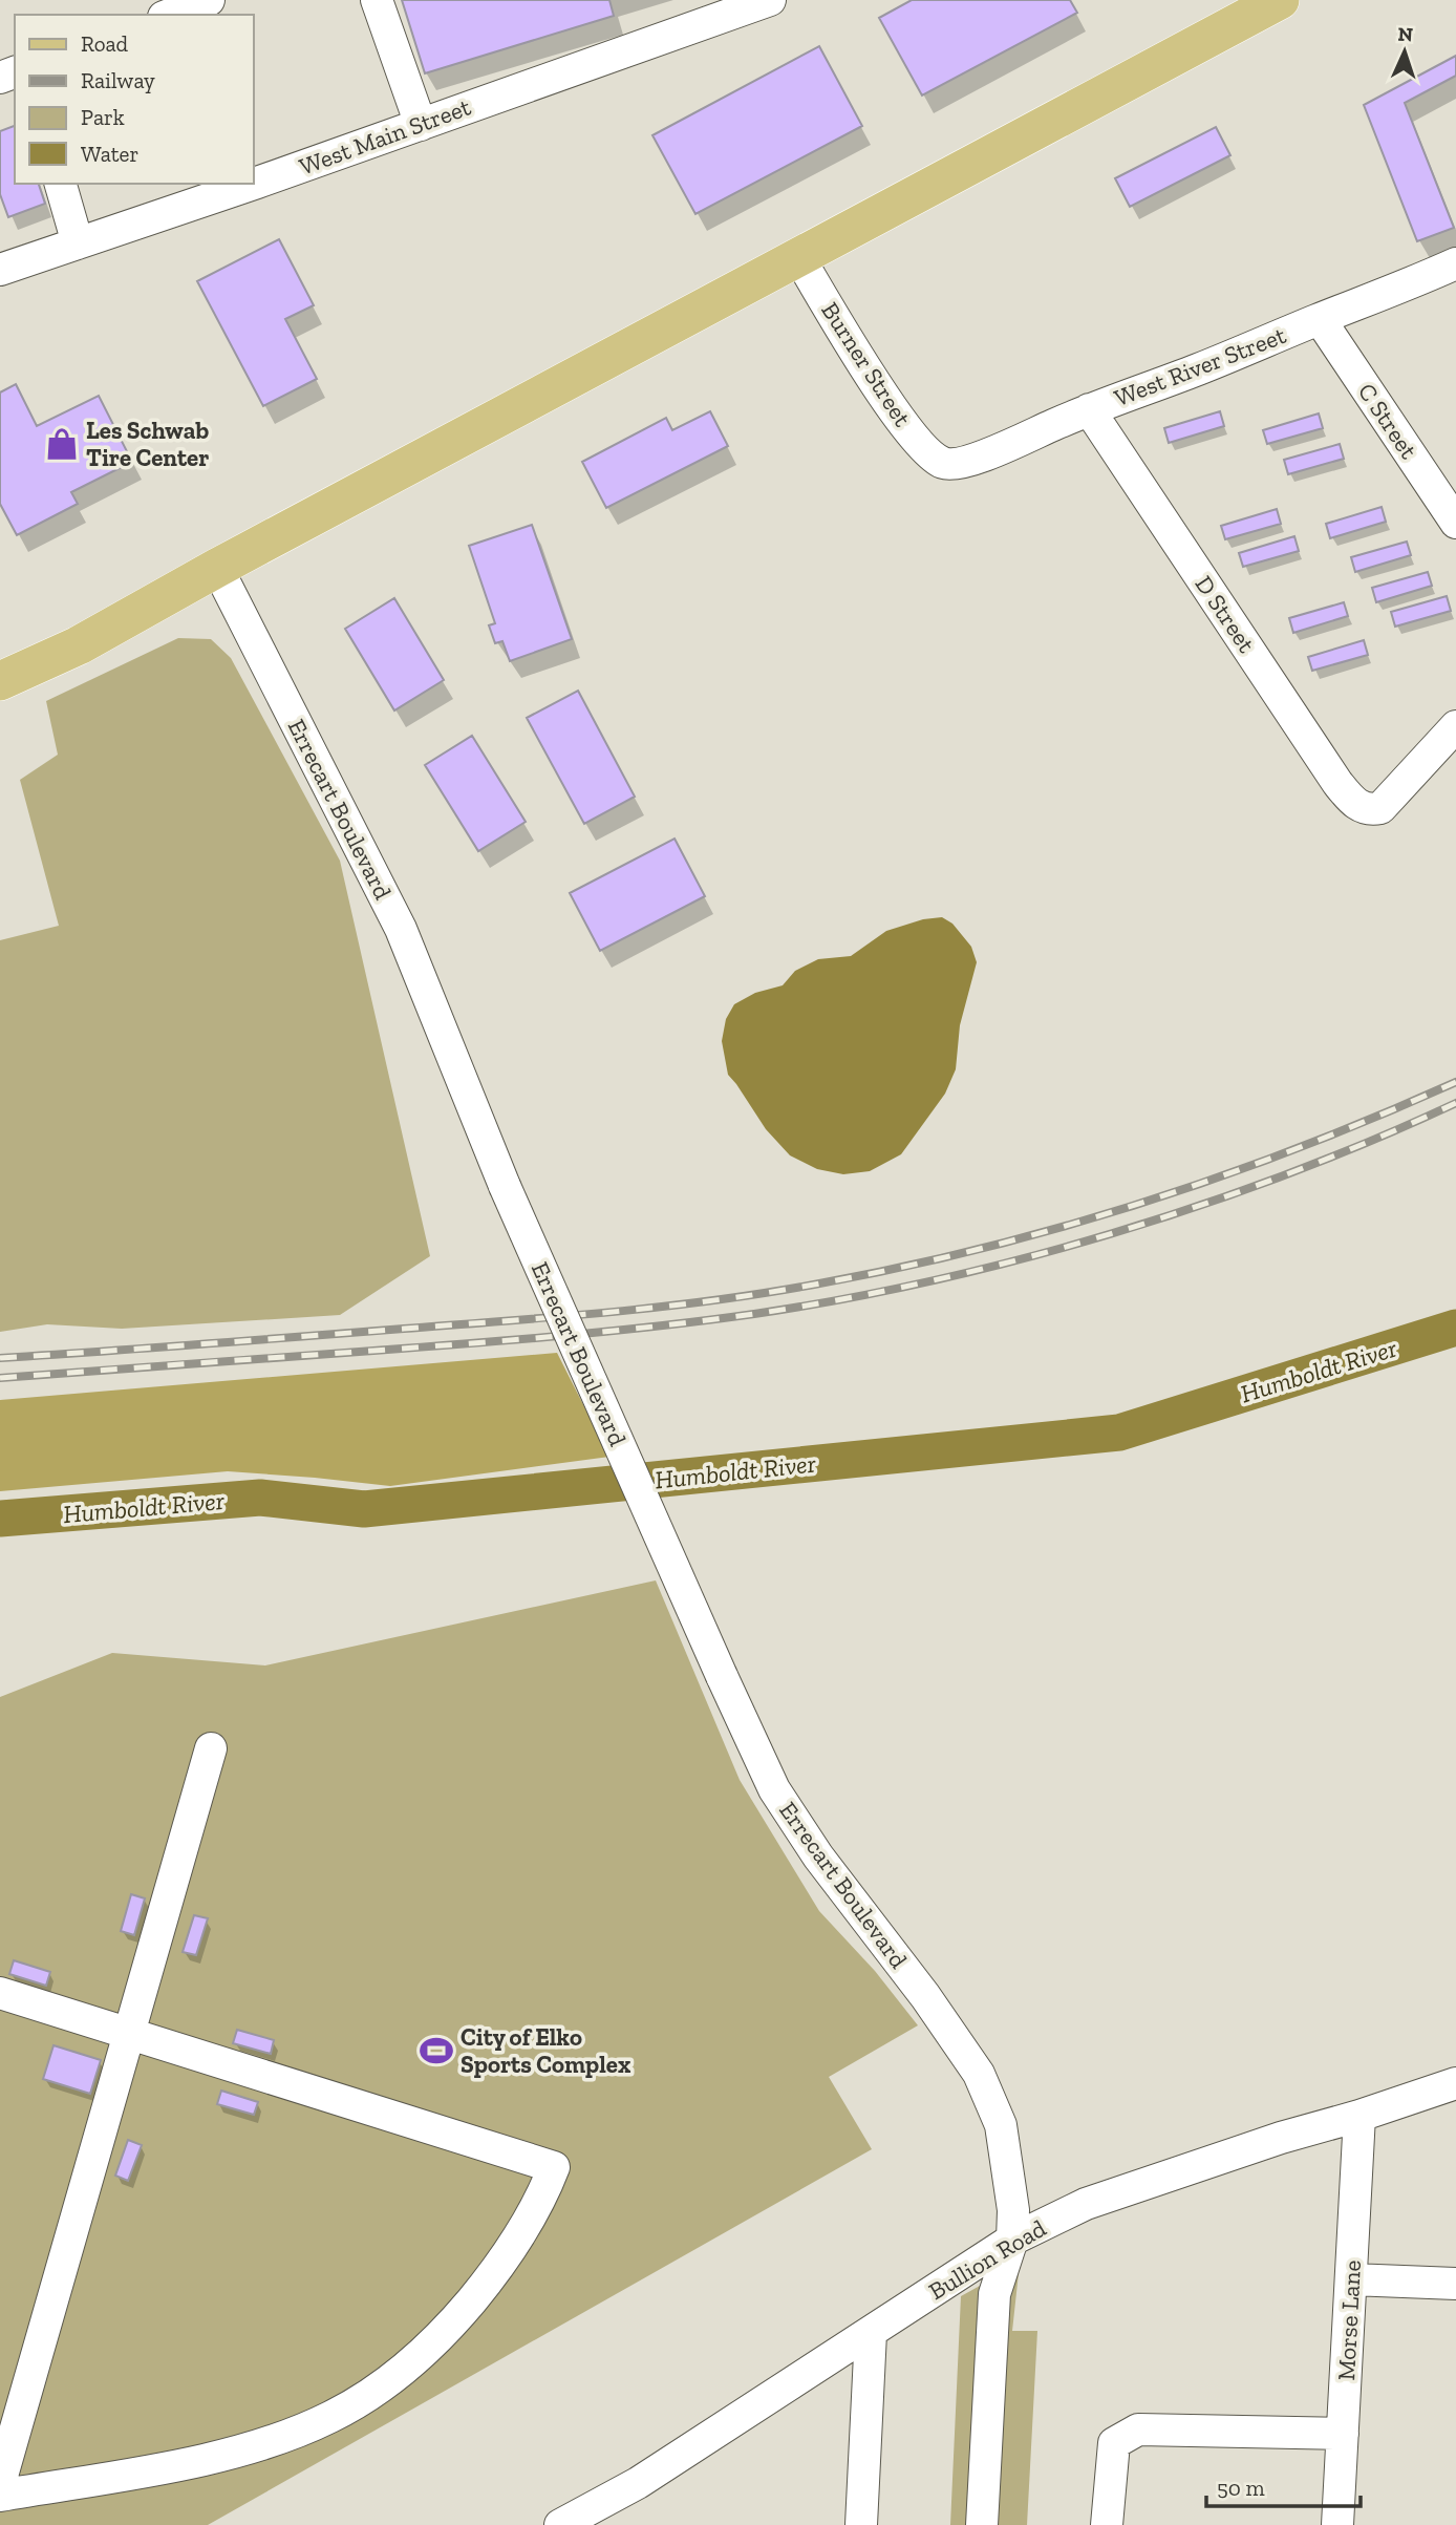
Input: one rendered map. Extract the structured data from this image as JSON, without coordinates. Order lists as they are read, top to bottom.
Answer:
{
  "streets": {
    "street": [
      "West Main Street",
      "Burner Street",
      "West River Street",
      "C Street",
      "D Street",
      "Errecart Boulevard",
      "Bullion Road",
      "Morse Lane"
    ]
  },
  "crossings": [
    ["Burner Street", "West River Street"],
    ["West River Street", "C Street"],
    ["West River Street", "D Street"],
    ["Errecart Boulevard", "Bullion Road"],
    ["Bullion Road", "Morse Lane"]
  ],
  "water": ["Humboldt River"],
  "places": {
    "shop": ["Les Schwab Tire Center"],
    "sports": ["City of Elko Sports Complex"]
  },
  "legend": [
    "Road",
    "Railway",
    "Park",
    "Water"
  ],
  "scale_bar": "50 m",
  "north": "top"
}
